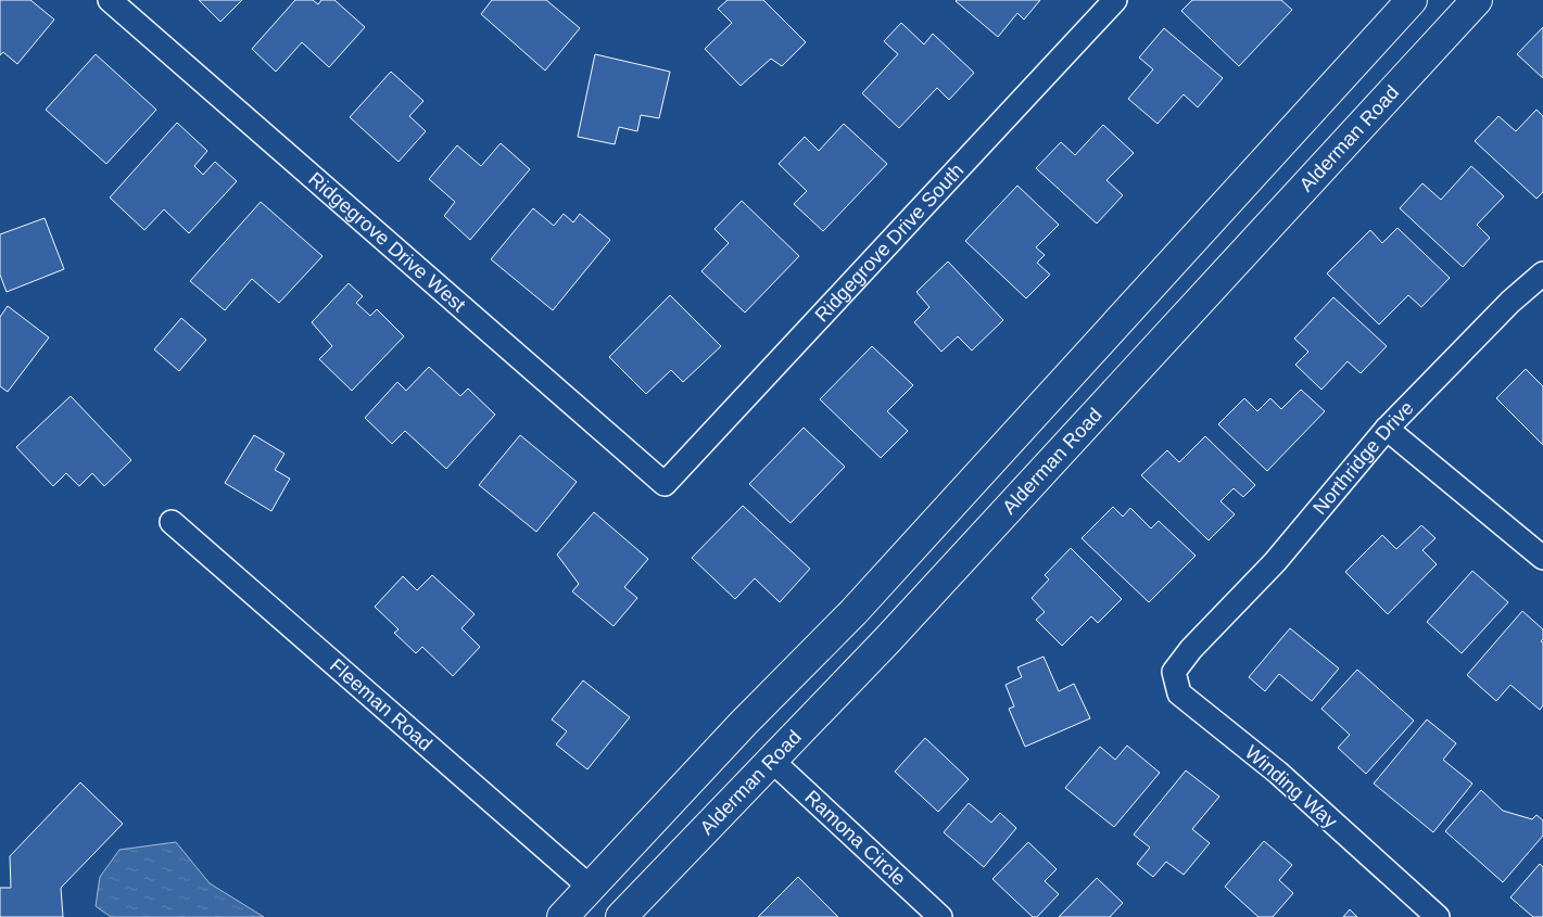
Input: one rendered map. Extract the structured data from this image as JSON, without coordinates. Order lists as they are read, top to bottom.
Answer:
{
  "streets": {
    "main road": ["Alderman Road"],
    "street": [
      "Ridgegrove Drive West",
      "Ridgegrove Drive South",
      "Northridge Drive",
      "Fleeman Road",
      "Winding Way",
      "Ramona Circle"
    ]
  },
  "crossings": [
    ["Alderman Road", "Ramona Circle"],
    ["Ridgegrove Drive West", "Ridgegrove Drive South"],
    ["Northridge Drive", "Winding Way"]
  ]
}
